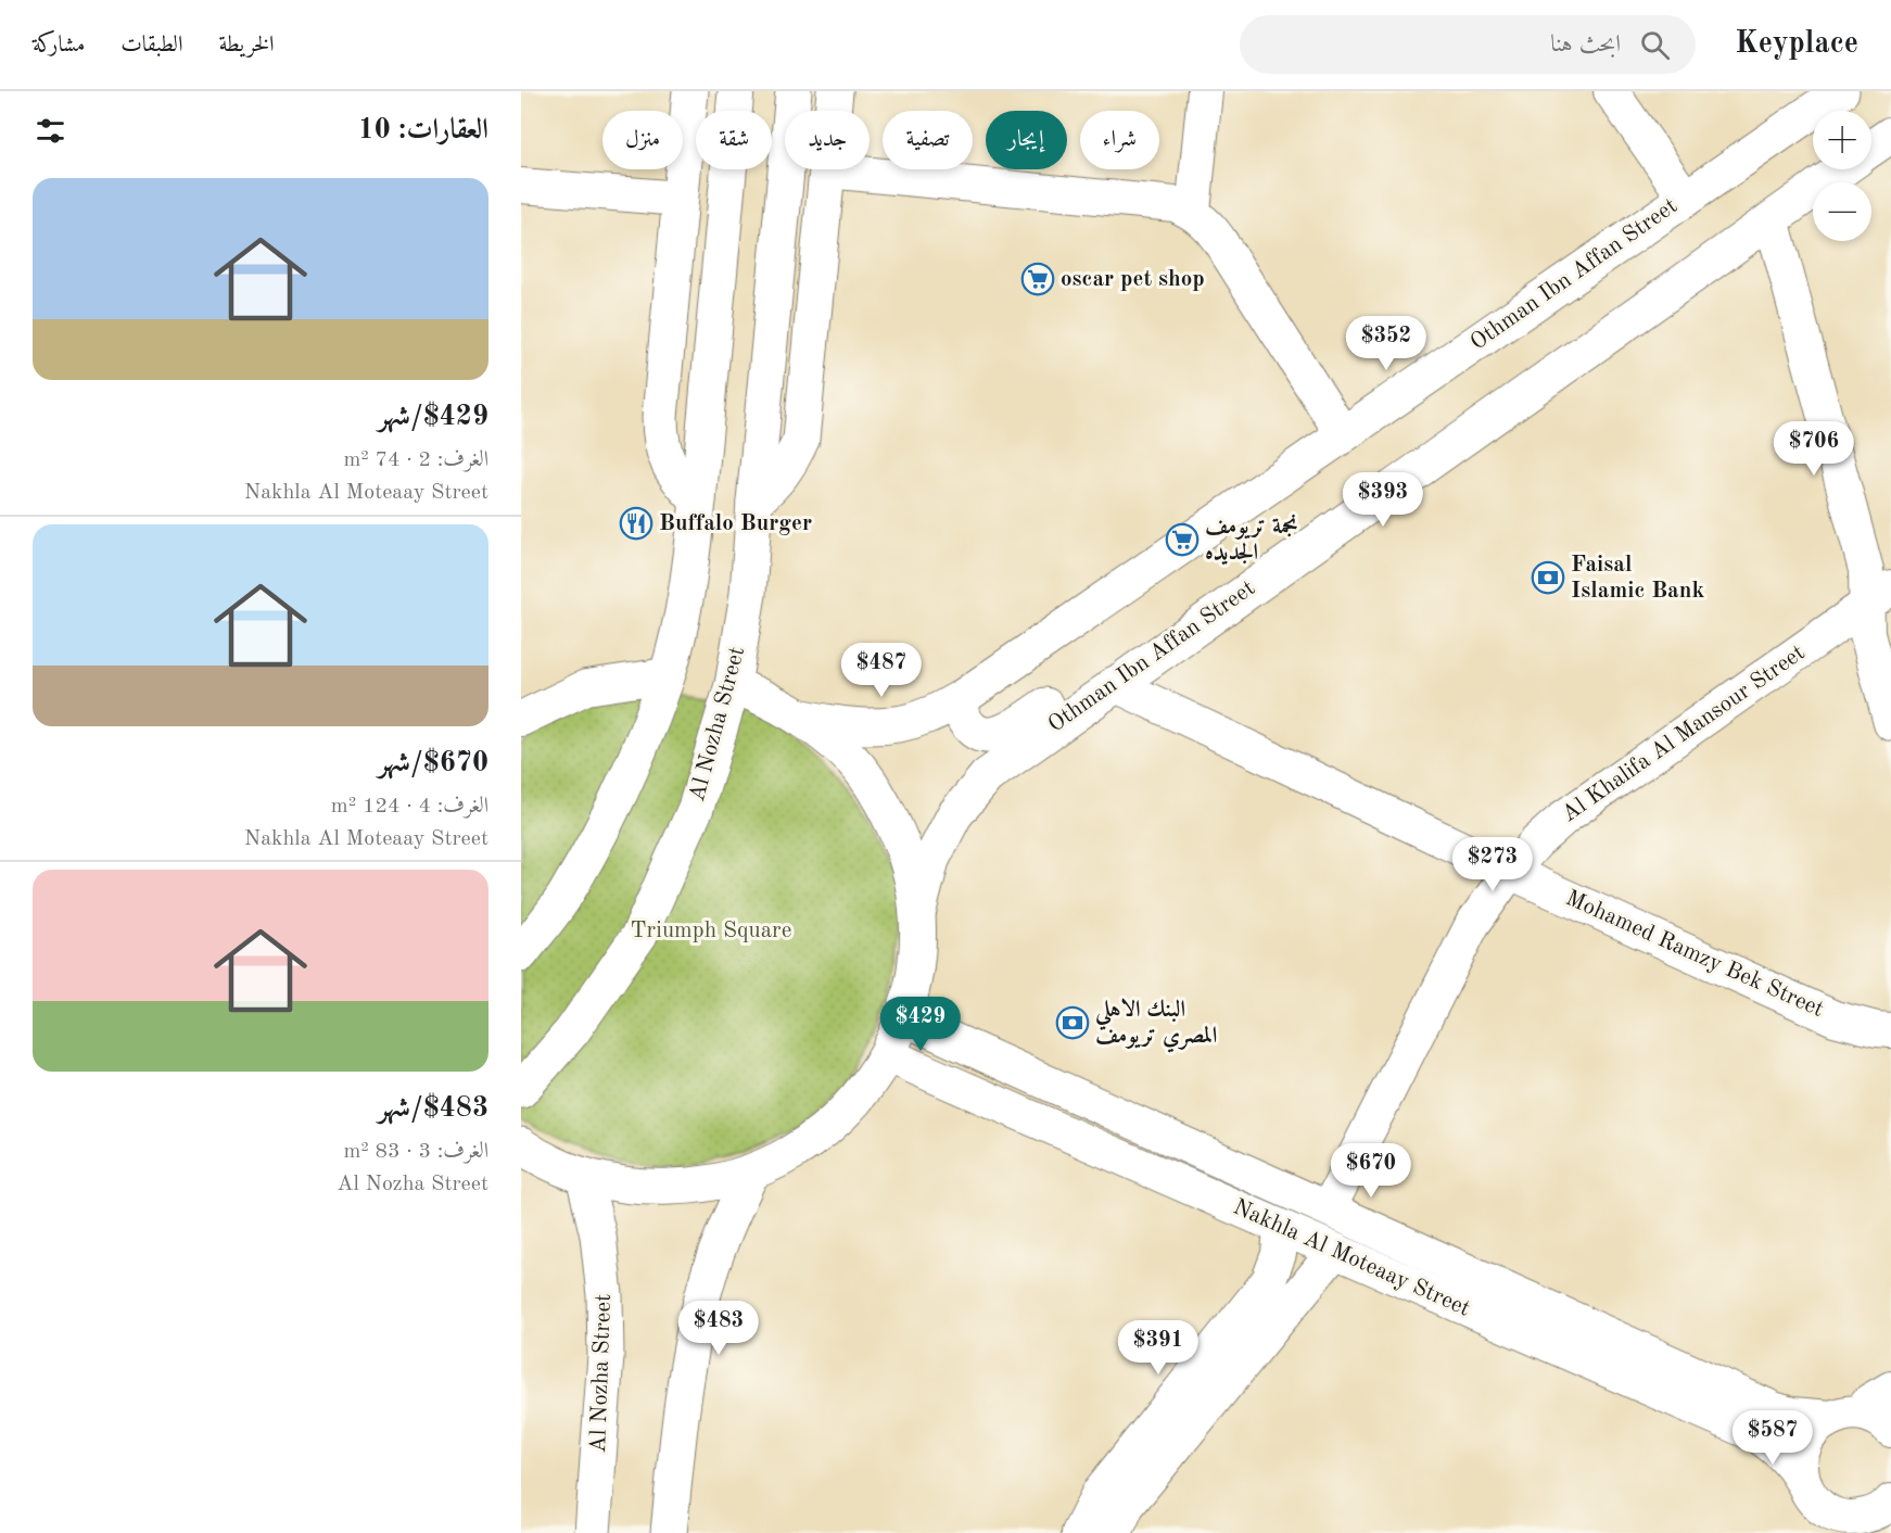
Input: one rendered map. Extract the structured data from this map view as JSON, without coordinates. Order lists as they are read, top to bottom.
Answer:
{
  "streets": {
    "main road": ["Othman Ibn Affan Street", "Al Nozha Street"],
    "street": ["Al Khalifa Al Mansour Street", "Mohamed Ramzy Bek Street", "Nakhla Al Moteaay Street"]
  },
  "crossings": [
    ["Othman Ibn Affan Street", "Mohamed Ramzy Bek Street"],
    ["Al Khalifa Al Mansour Street", "Mohamed Ramzy Bek Street"],
    ["Al Khalifa Al Mansour Street", "Nakhla Al Moteaay Street"]
  ],
  "parks": ["Triumph Square"],
  "places": {
    "supermarket": ["oscar pet shop", "نجمة تريومف الجديده"],
    "restaurant": ["Buffalo Burger"],
    "bank": ["Faisal Islamic Bank", "البنك الاهلي المصري تريومف"]
  },
  "page": {
    "header": "Keyplace",
    "search": "ابحث هنا",
    "nav": ["الخريطة", "الطبقات", "مشاركة"],
    "heading": "العقارات: 10",
    "map_buttons": ["+", "−"],
    "chip": [
      "شراء",
      "إيجار",
      "تصفية",
      "جديد",
      "شقة",
      "منزل"
    ],
    "list": [
      {
        "name": "$429/شهر",
        "note": "الغرف: 2 · 74 m² · Nakhla Al Moteaay Street"
      },
      {
        "name": "$670/شهر",
        "note": "الغرف: 4 · 124 m² · Nakhla Al Moteaay Street"
      },
      {
        "name": "$483/شهر",
        "note": "الغرف: 3 · 83 m² · Al Nozha Street"
      }
    ],
    "price": [
      "$352",
      "$706",
      "$393",
      "$487",
      "$273",
      "$429",
      "$670",
      "$483",
      "$391",
      "$587"
    ]
  }
}
